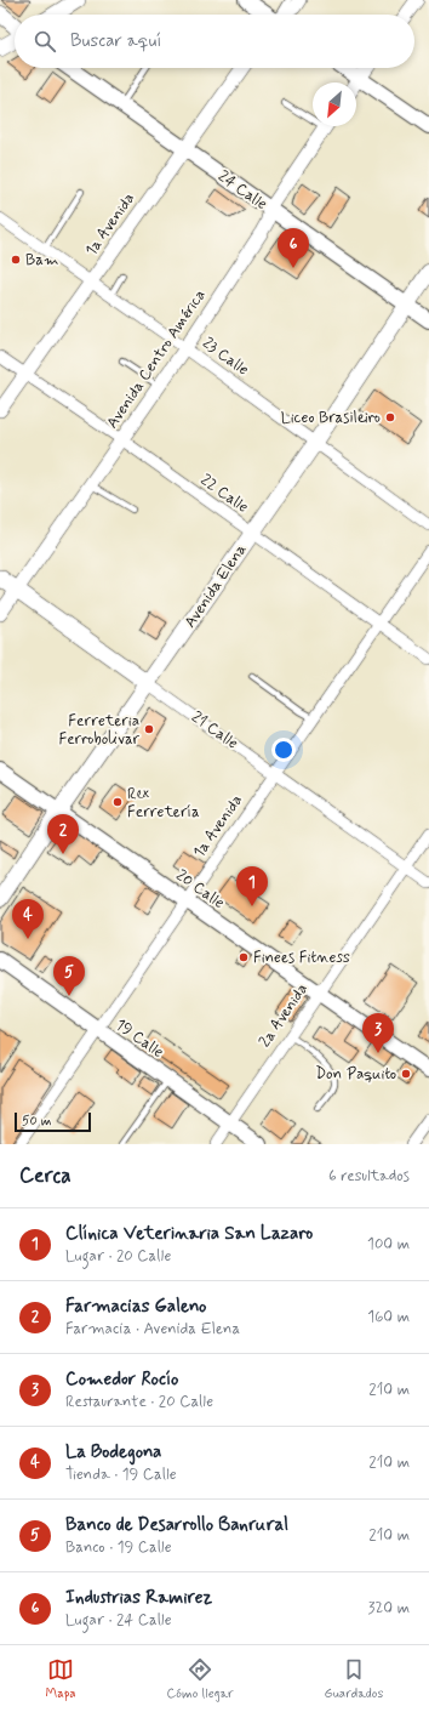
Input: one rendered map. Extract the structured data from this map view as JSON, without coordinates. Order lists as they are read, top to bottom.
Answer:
{
  "streets": {
    "main road": [
      "24 Calle",
      "Avenida Elena",
      "21 Calle",
      "20 Calle",
      "19 Calle"
    ],
    "street": [
      "1a Avenida",
      "23 Calle",
      "Avenida Centro América",
      "22 Calle",
      "2a Avenida"
    ]
  },
  "crossings": [
    ["24 Calle", "1a Avenida"],
    ["24 Calle", "Avenida Centro América"],
    ["24 Calle", "Avenida Elena"],
    ["1a Avenida", "23 Calle"],
    ["1a Avenida", "22 Calle"],
    ["1a Avenida", "21 Calle"],
    ["1a Avenida", "20 Calle"],
    ["1a Avenida", "19 Calle"],
    ["23 Calle", "Avenida Centro América"],
    ["23 Calle", "Avenida Elena"],
    ["Avenida Centro América", "22 Calle"],
    ["Avenida Centro América", "21 Calle"],
    ["22 Calle", "Avenida Elena"],
    ["Avenida Elena", "21 Calle"],
    ["Avenida Elena", "20 Calle"],
    ["21 Calle", "2a Avenida"],
    ["20 Calle", "2a Avenida"],
    ["2a Avenida", "19 Calle"]
  ],
  "places": [
    "Bam",
    "Liceo Brasileiro",
    "Ferreteria Ferrobolivar",
    "Rex Ferretería",
    "Finees Fitness",
    "Don Paquito"
  ],
  "scale_bar": "50 m",
  "north": "bottom left",
  "page": {
    "search": "Buscar aquí",
    "pins": [
      "6",
      "2",
      "1",
      "4",
      "5",
      "3"
    ],
    "scale": "50 m",
    "heading": ["Cerca", "6 resultados"],
    "list": [
      {
        "mark": "1",
        "name": "Clínica Veterinaria San Lazaro",
        "note": "Lugar · 20 Calle",
        "value": "100 m"
      },
      {
        "mark": "2",
        "name": "Farmacias Galeno",
        "note": "Farmacia · Avenida Elena",
        "value": "160 m"
      },
      {
        "mark": "3",
        "name": "Comedor Rocío",
        "note": "Restaurante · 20 Calle",
        "value": "210 m"
      },
      {
        "mark": "4",
        "name": "La Bodegona",
        "note": "Tienda · 19 Calle",
        "value": "210 m"
      },
      {
        "mark": "5",
        "name": "Banco de Desarrollo Banrural",
        "note": "Banco · 19 Calle",
        "value": "210 m"
      },
      {
        "mark": "6",
        "name": "Industrias Ramirez",
        "note": "Lugar · 24 Calle",
        "value": "320 m"
      }
    ],
    "nav": ["Mapa", "Cómo llegar", "Guardados"]
  }
}
